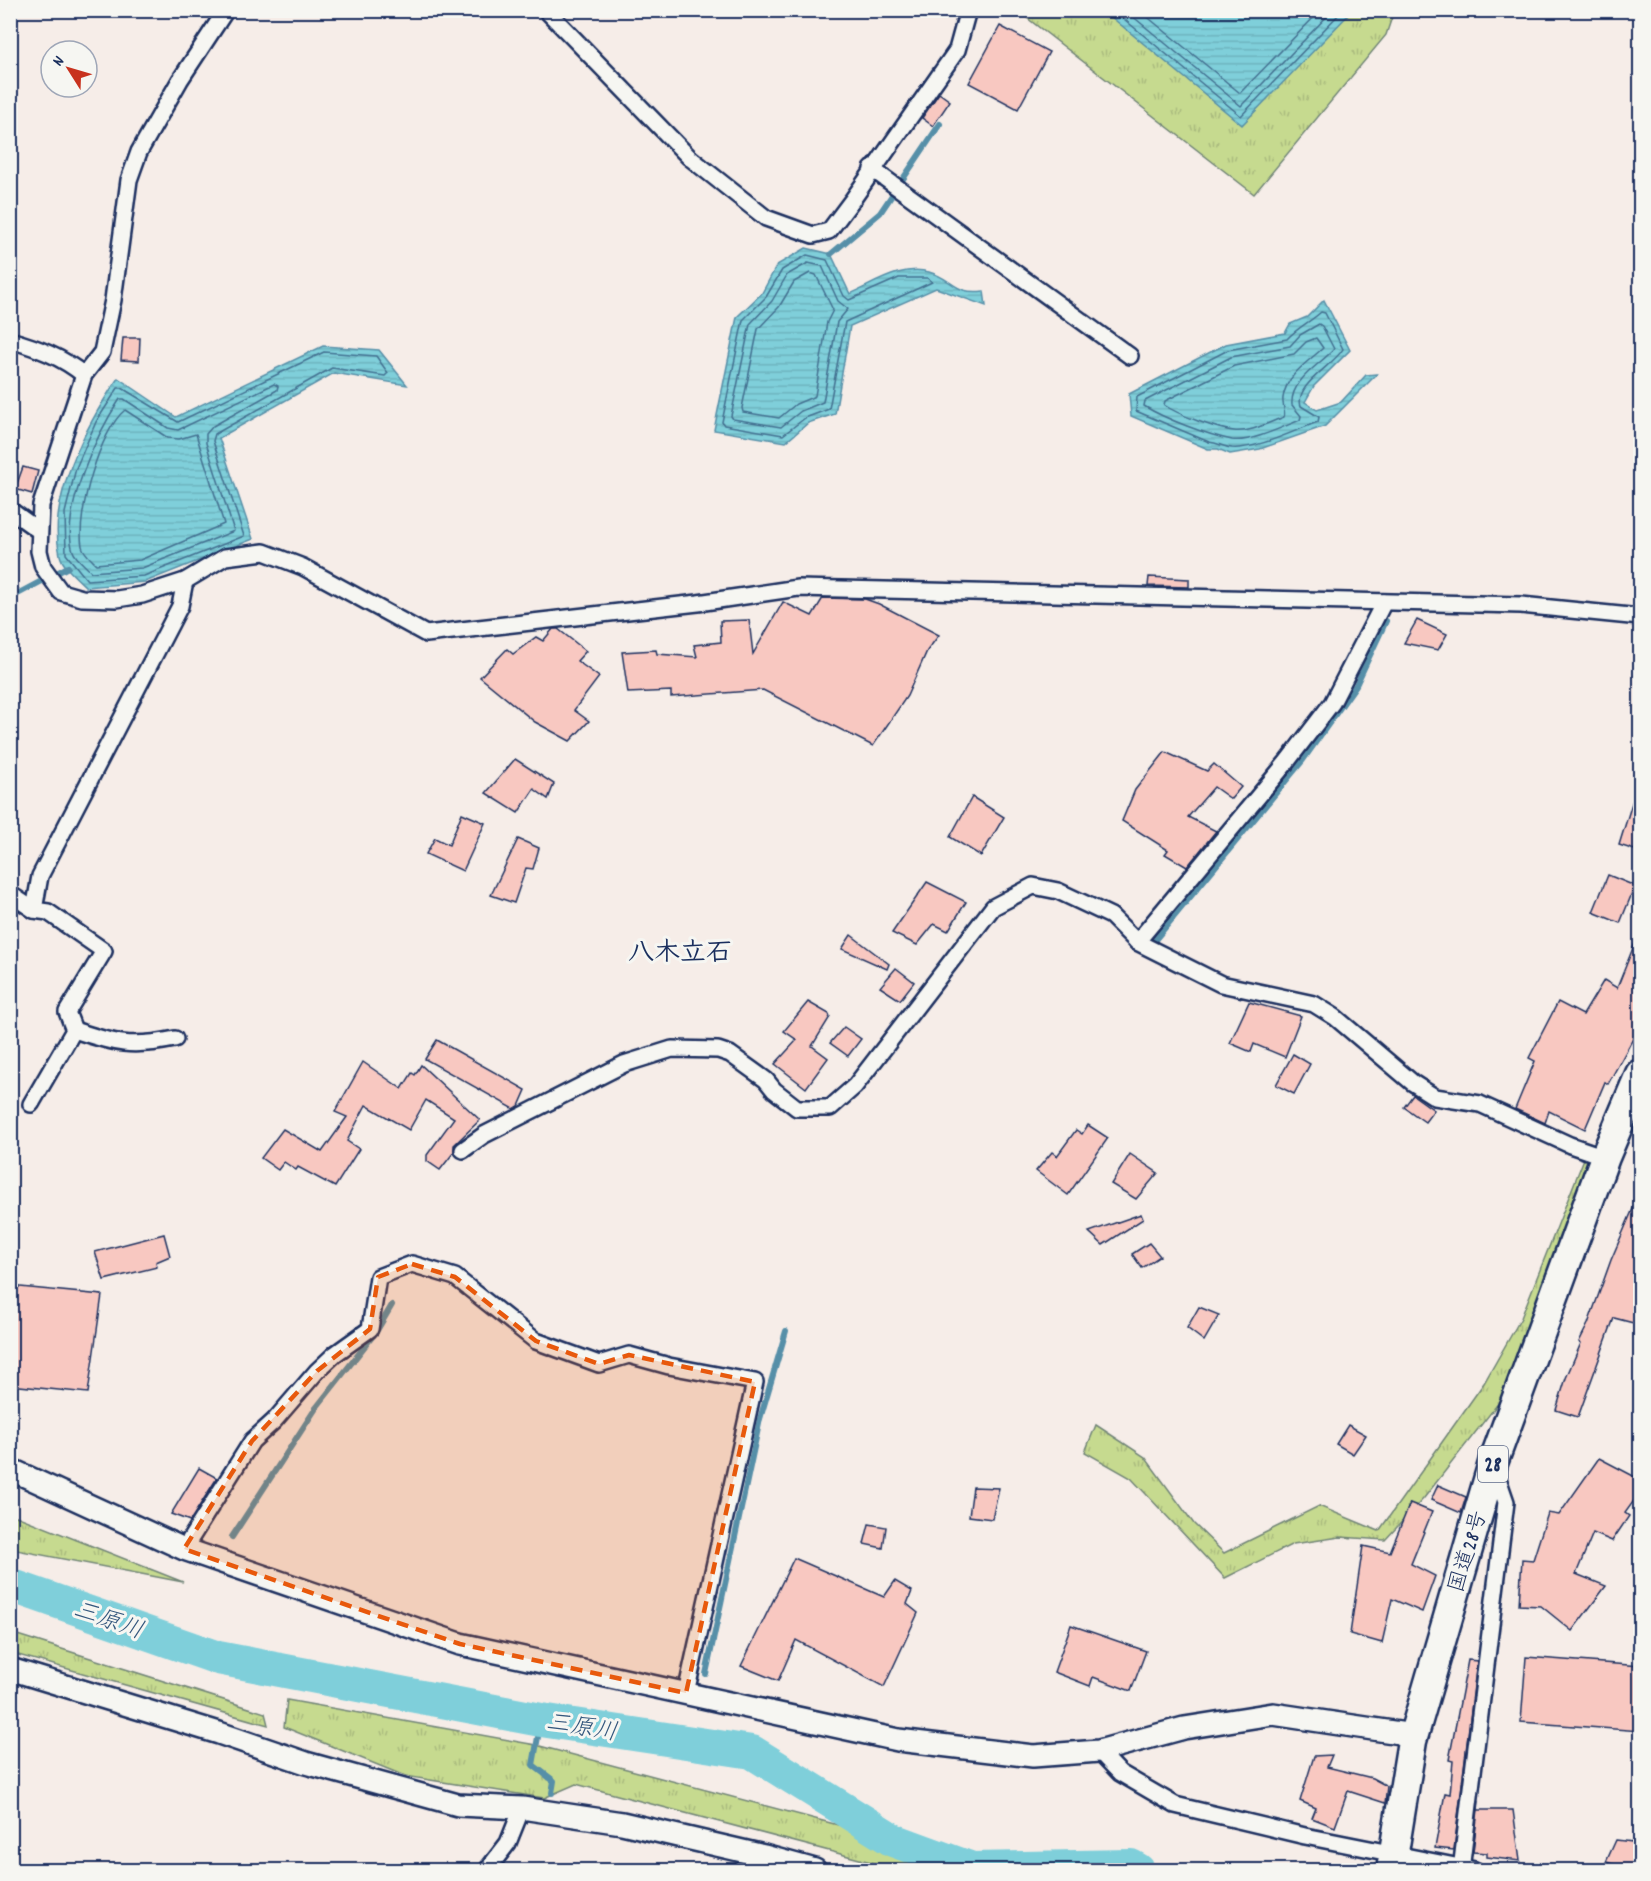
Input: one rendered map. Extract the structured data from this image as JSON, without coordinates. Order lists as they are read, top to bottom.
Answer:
{
  "streets": {
    "highway": ["28", "国道28号"]
  },
  "districts": ["八木立石"],
  "water": ["三原川"],
  "north": "top left"
}
